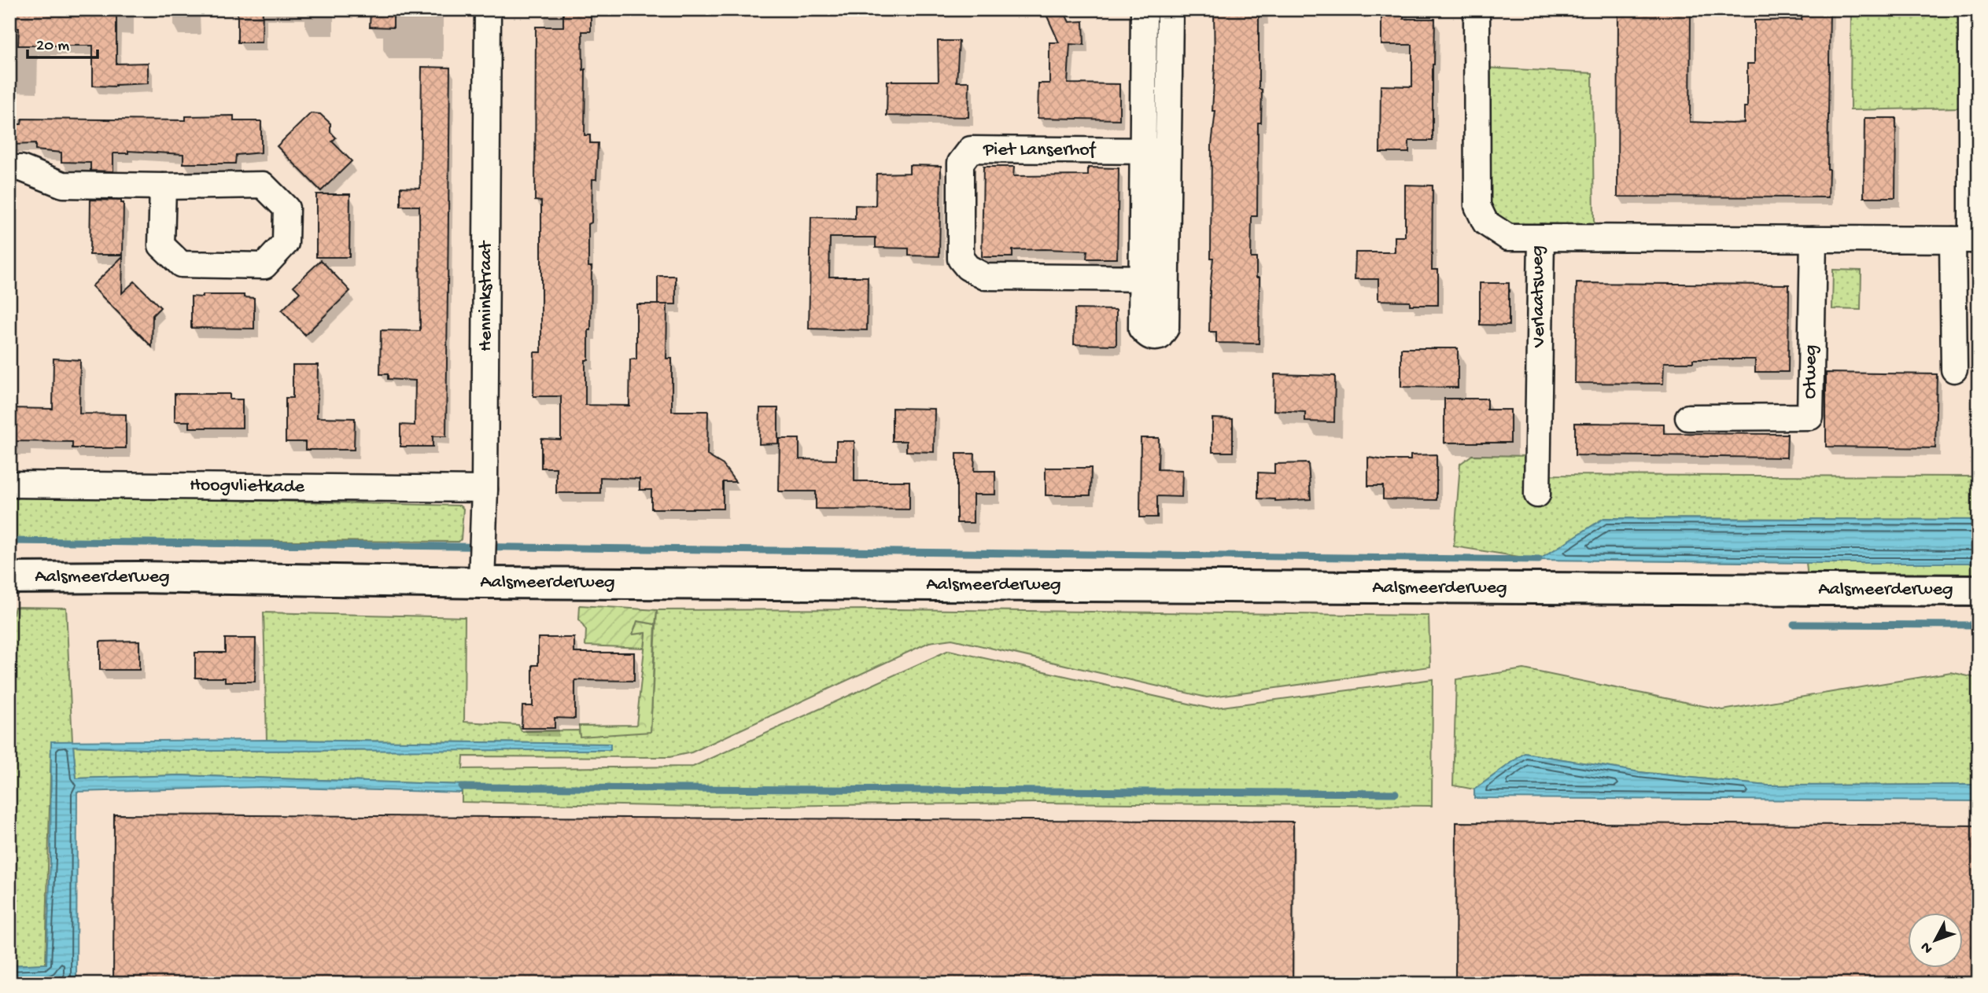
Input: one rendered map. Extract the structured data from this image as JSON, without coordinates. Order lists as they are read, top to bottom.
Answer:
{
  "streets": {
    "street": [
      "Piet Lanserhof",
      "Henninkstraat",
      "Verlaatsweg",
      "Otweg",
      "Hoogvlietkade",
      "Aalsmeerderweg"
    ]
  },
  "crossings": [
    ["Henninkstraat", "Hoogvlietkade"],
    ["Henninkstraat", "Aalsmeerderweg"]
  ],
  "scale_bar": "20 m",
  "north": "bottom left"
}
